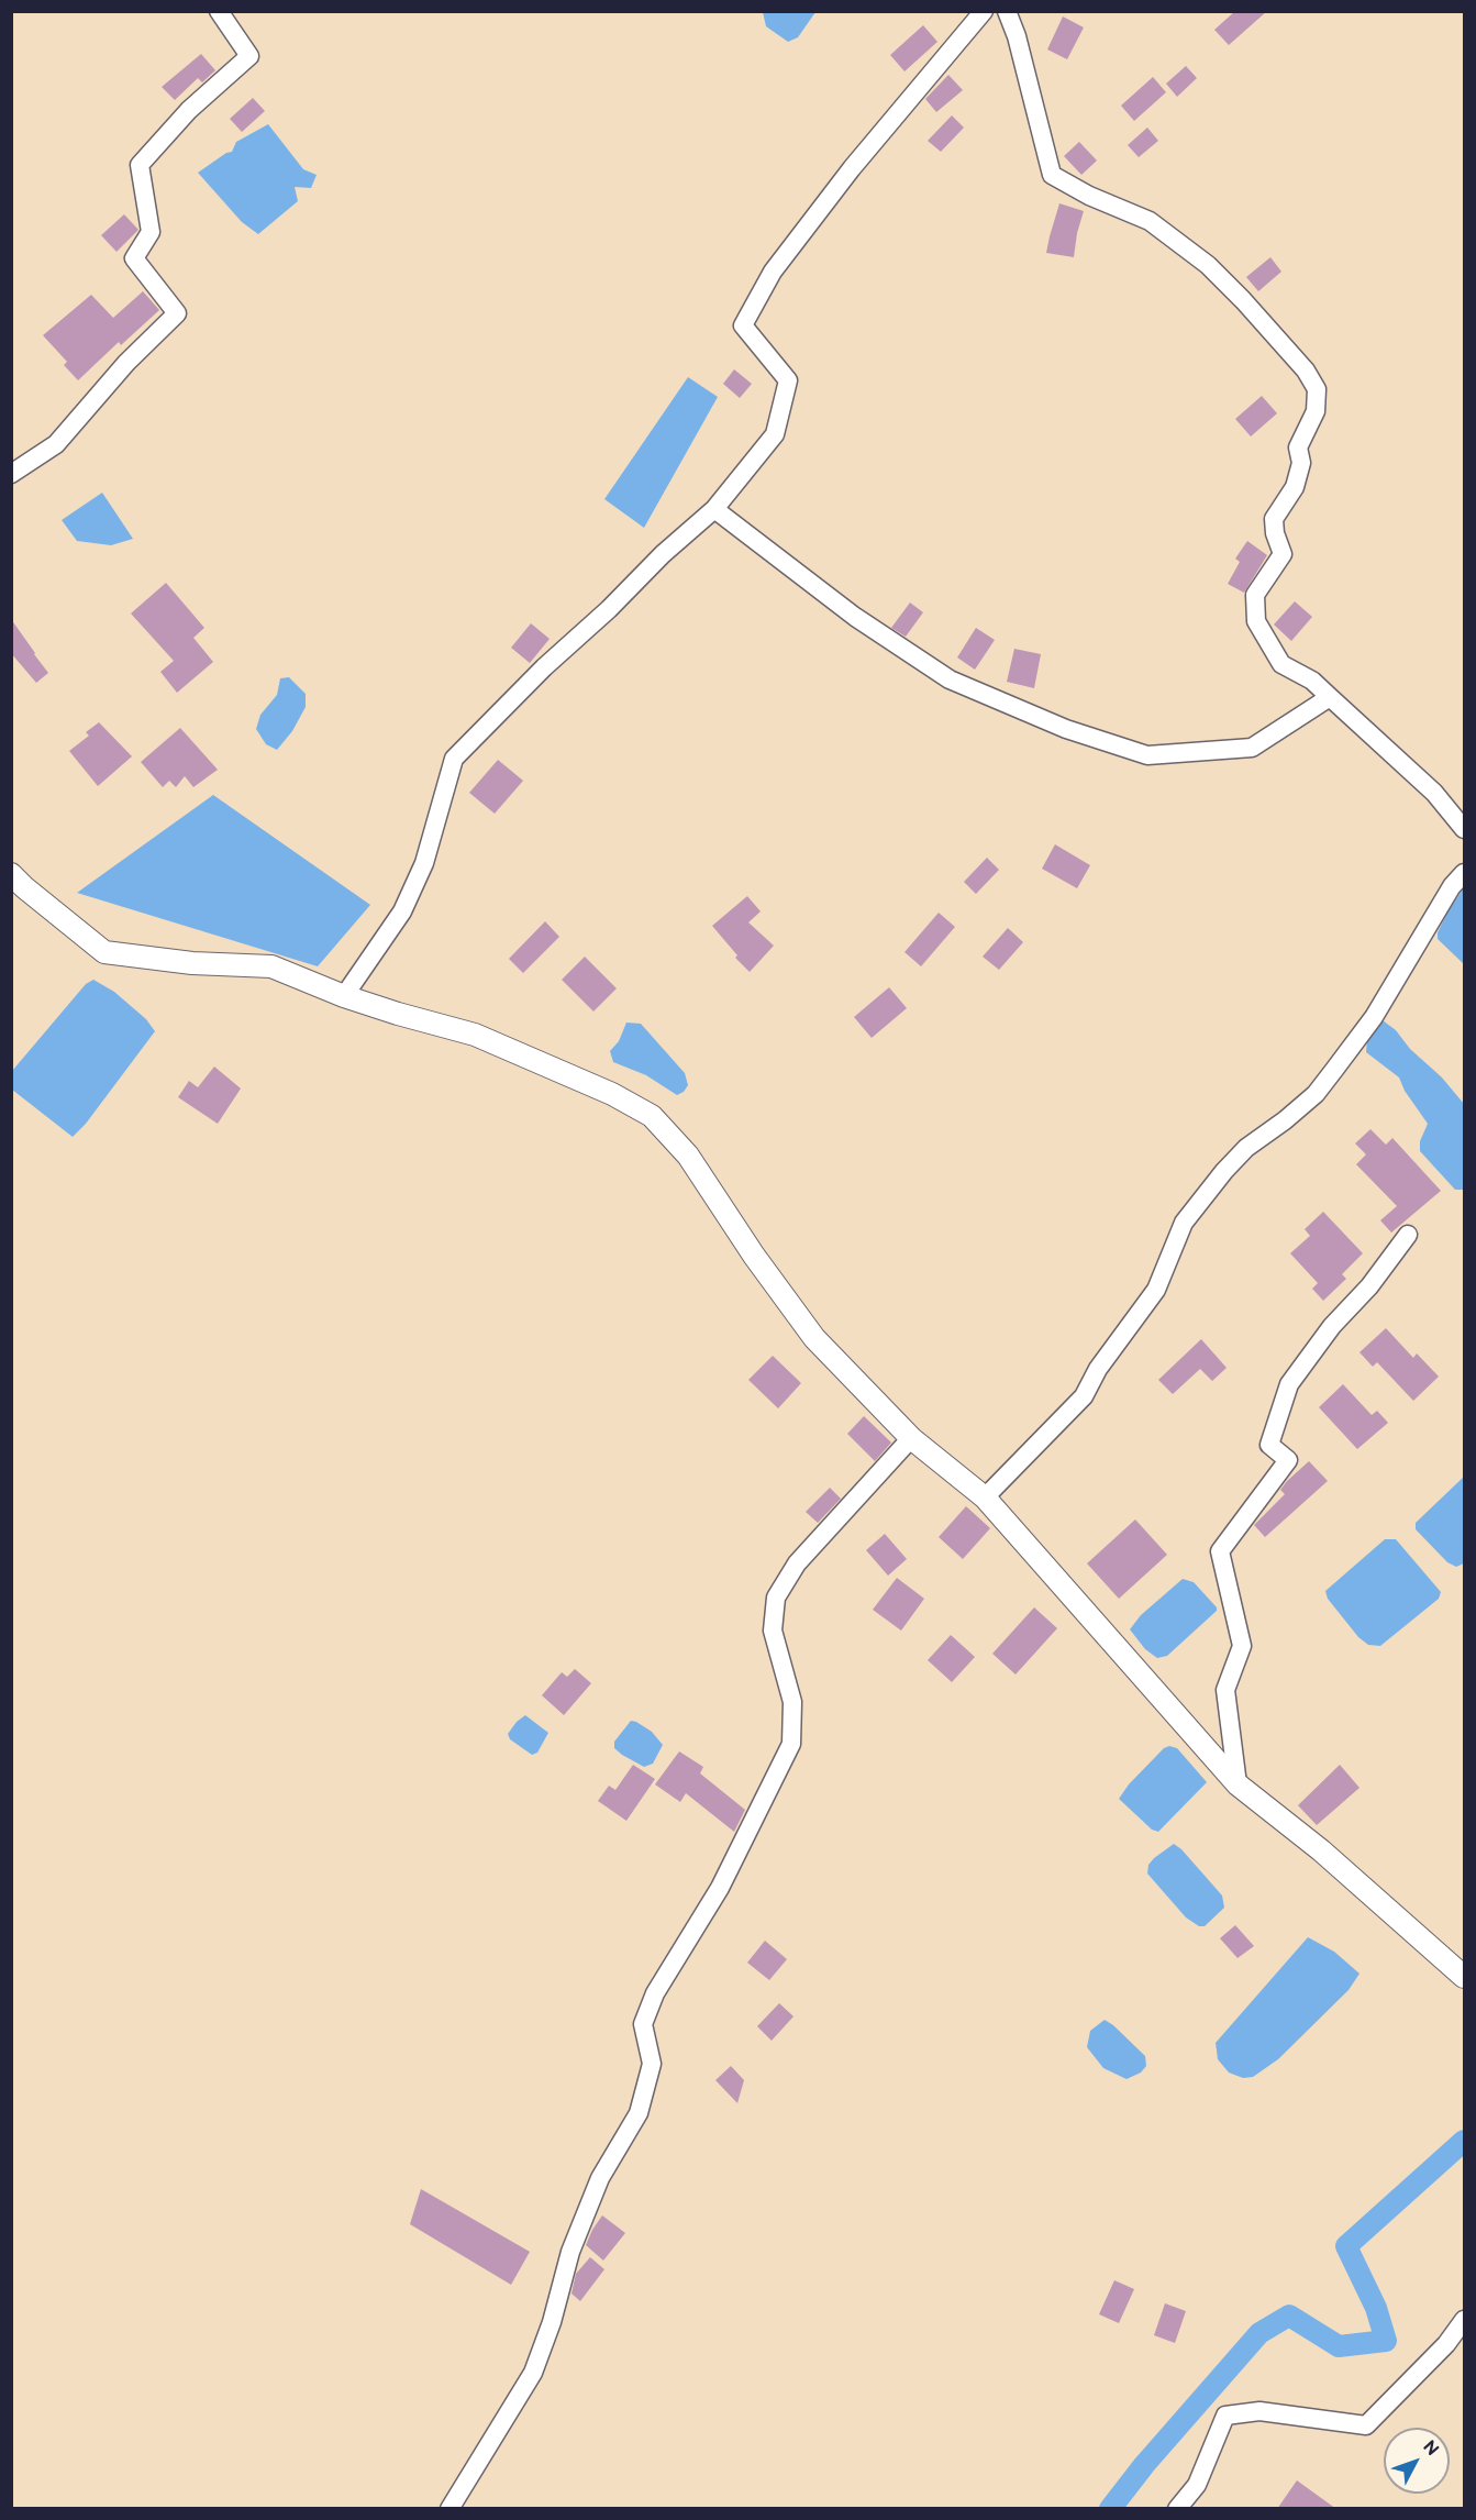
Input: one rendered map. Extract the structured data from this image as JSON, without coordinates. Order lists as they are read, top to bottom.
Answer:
{
  "north": "top right"
}
